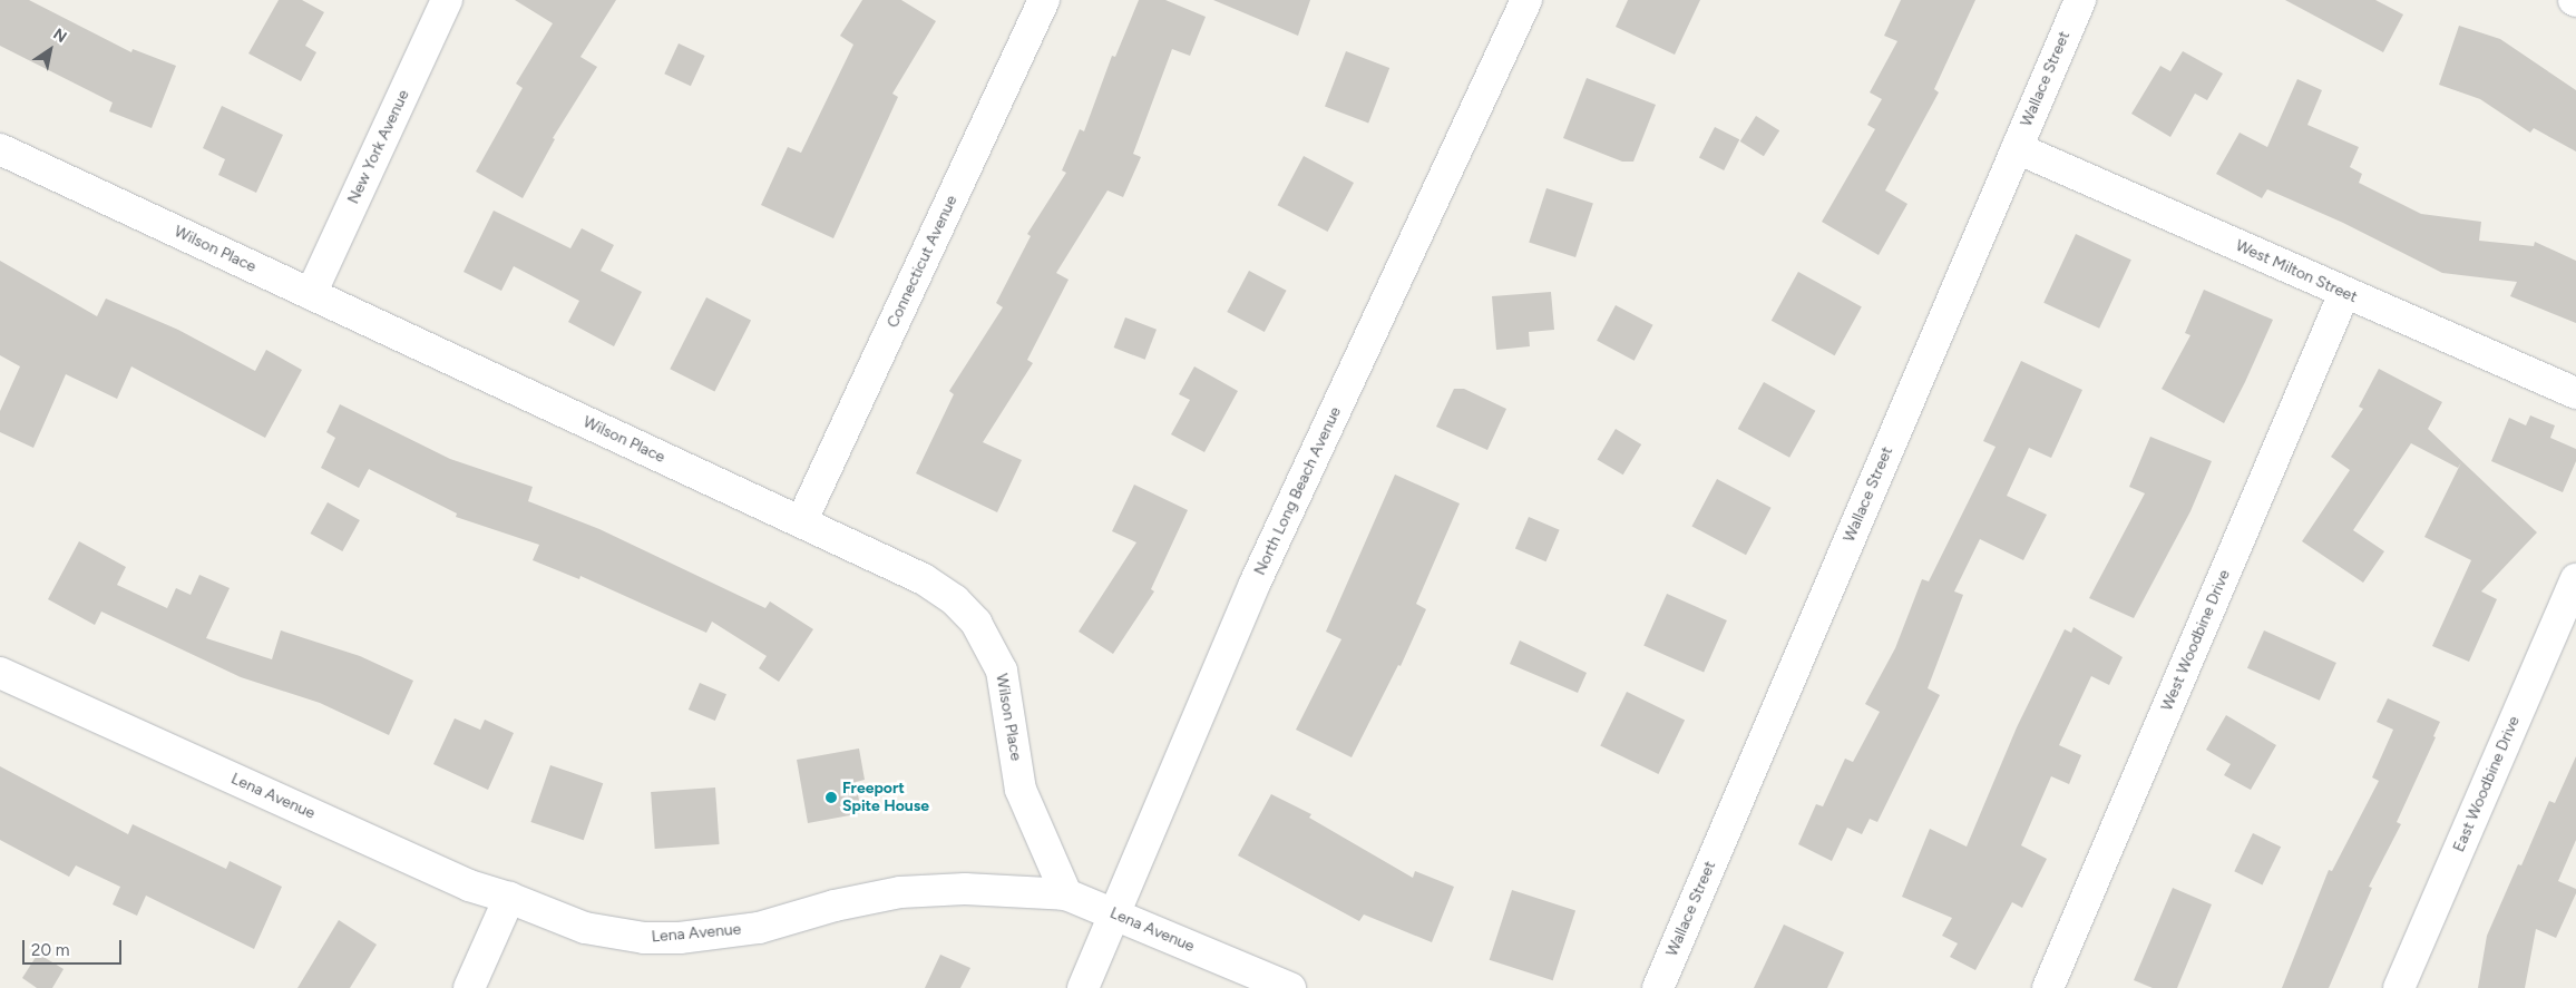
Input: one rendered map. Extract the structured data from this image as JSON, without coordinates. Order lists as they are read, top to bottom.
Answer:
{
  "streets": {
    "street": [
      "Wallace Street",
      "New York Avenue",
      "Wilson Place",
      "Connecticut Avenue",
      "West Milton Street",
      "North Long Beach Avenue",
      "West Woodbine Drive",
      "East Woodbine Drive",
      "Lena Avenue"
    ]
  },
  "crossings": [
    ["Wallace Street", "West Milton Street"],
    ["New York Avenue", "Wilson Place"],
    ["Wilson Place", "Connecticut Avenue"],
    ["Wilson Place", "Lena Avenue"],
    ["West Milton Street", "West Woodbine Drive"],
    ["North Long Beach Avenue", "Lena Avenue"]
  ],
  "places": ["Freeport Spite House"],
  "scale_bar": "20 m",
  "north": "top right"
}
